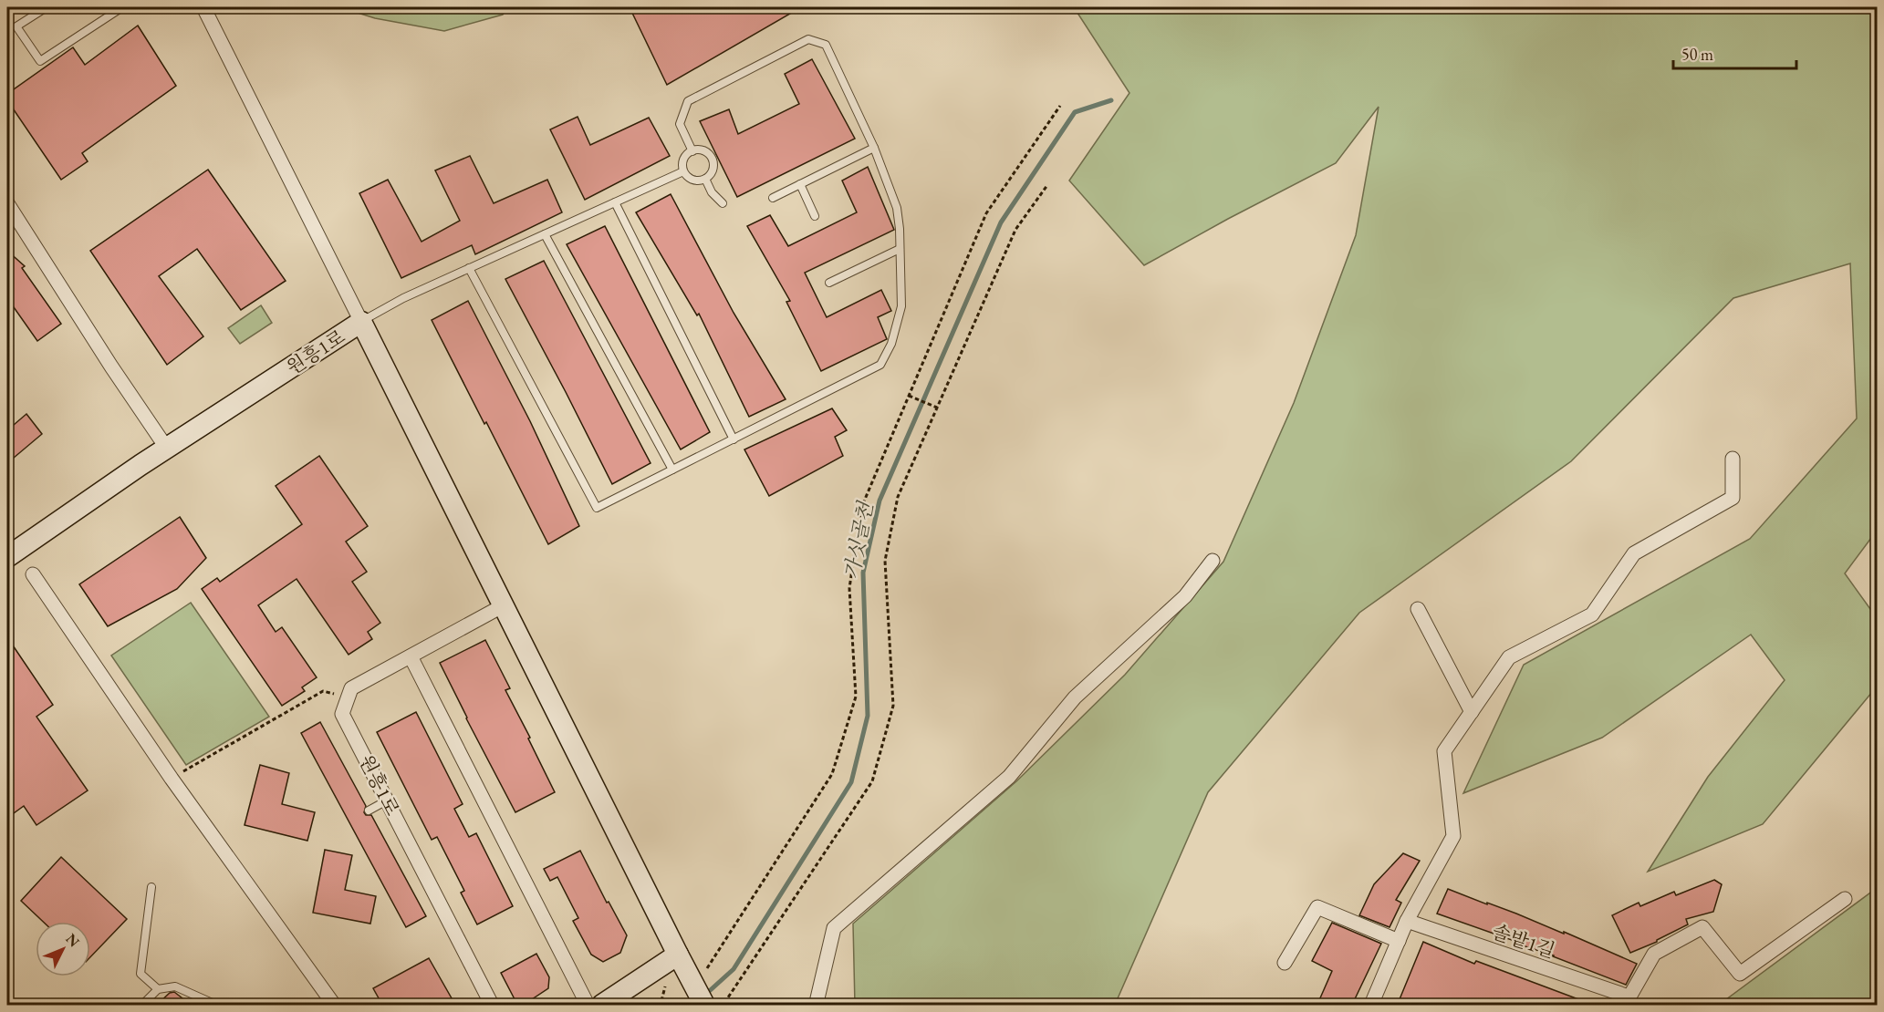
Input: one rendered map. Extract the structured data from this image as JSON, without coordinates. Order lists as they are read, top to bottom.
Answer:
{
  "streets": {
    "street": ["원흥1로", "솔밭1길"]
  },
  "water": ["가싯골천"],
  "scale_bar": "50 m",
  "north": "top right"
}
